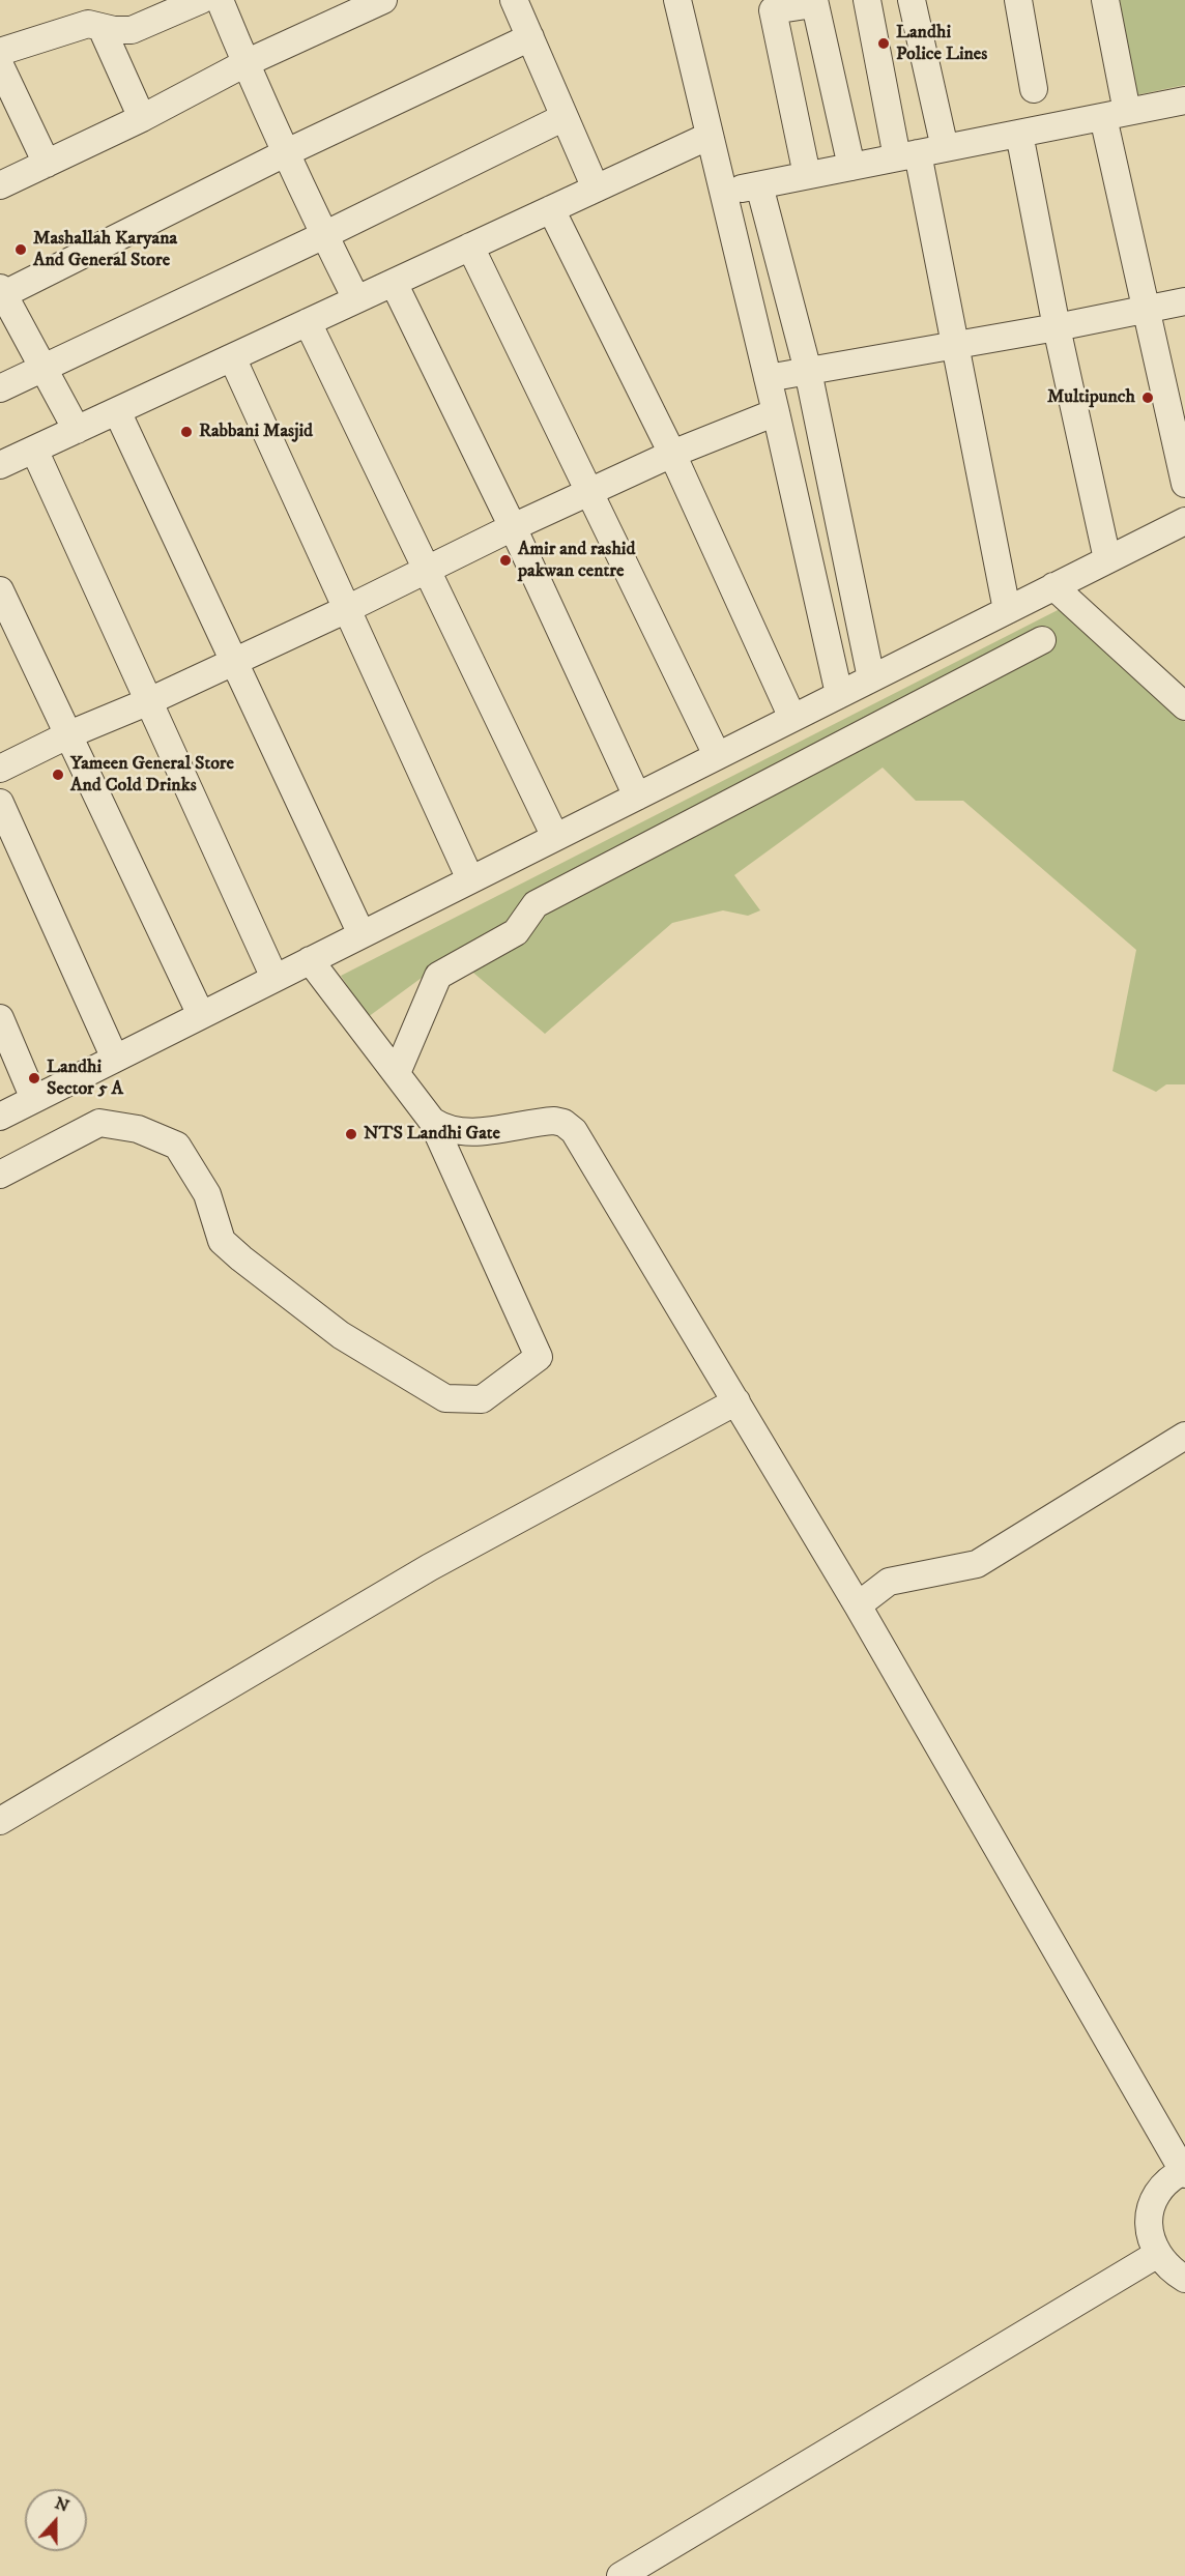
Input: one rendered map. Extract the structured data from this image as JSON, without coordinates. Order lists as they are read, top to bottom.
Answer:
{
  "places": [
    "Landhi Police Lines",
    "Mashallah Karyana And General Store",
    "Multipunch",
    "Rabbani Masjid",
    "Amir and rashid pakwan centre",
    "Yameen General Store And Cold Drinks",
    "Landhi Sector 5 A",
    "NTS Landhi Gate"
  ],
  "north": "top"
}
